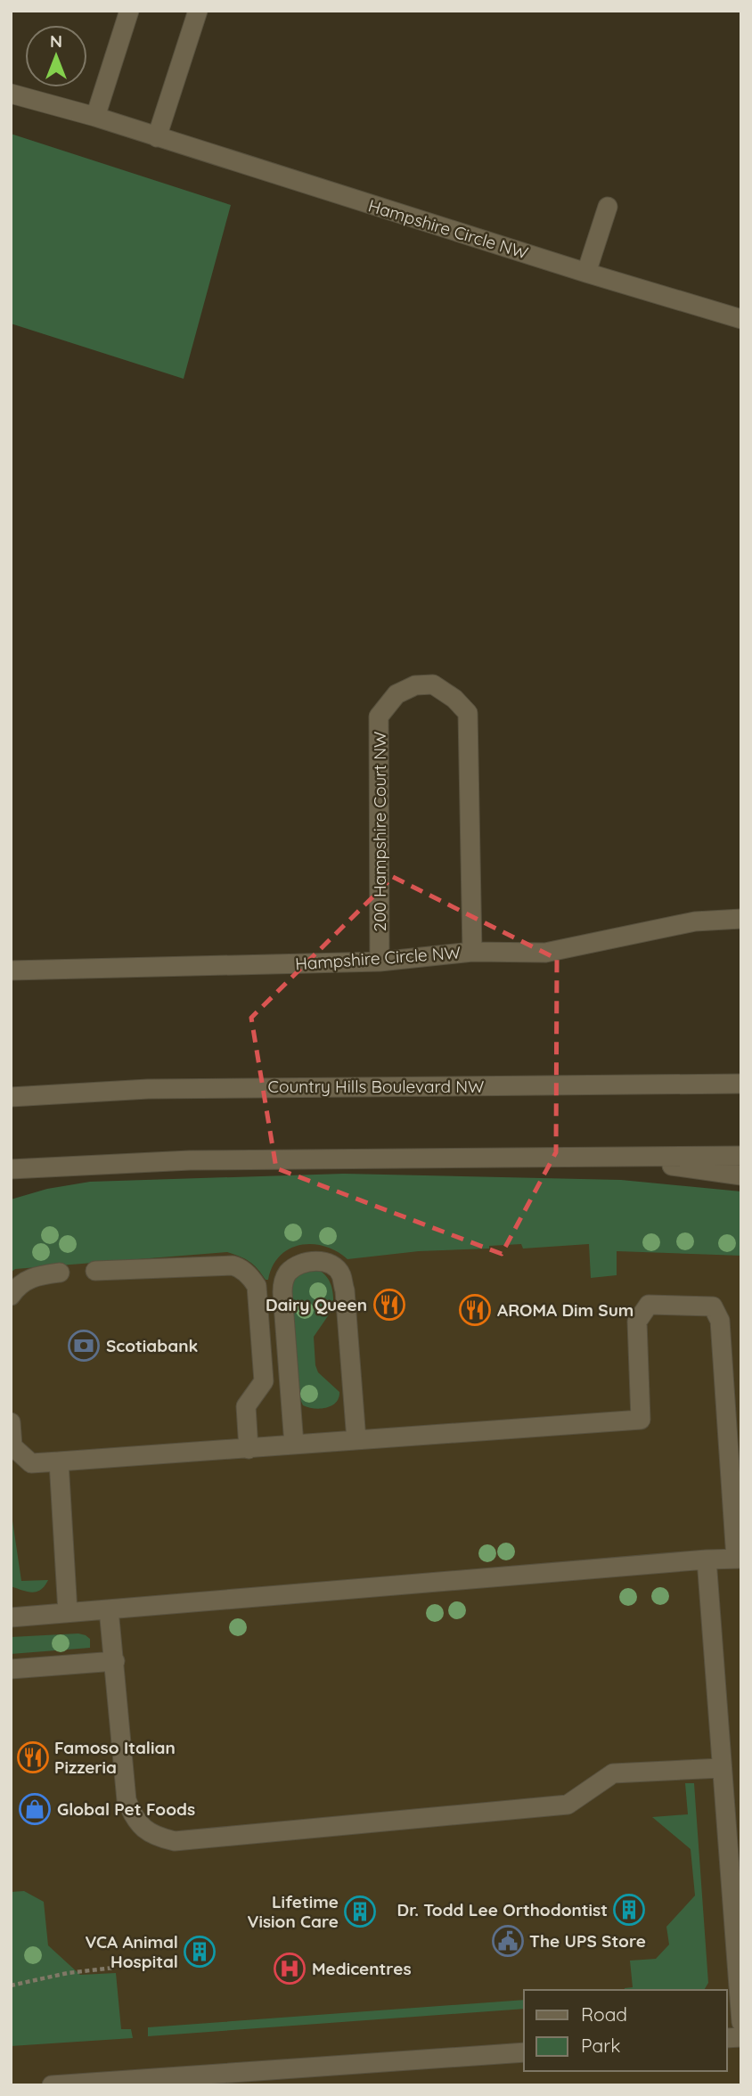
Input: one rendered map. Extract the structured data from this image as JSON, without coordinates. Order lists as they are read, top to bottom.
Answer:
{
  "streets": {
    "street": ["Hampshire Circle NW", "200 Hampshire Court NW", "Country Hills Boulevard NW"]
  },
  "crossings": [
    ["Hampshire Circle NW", "200 Hampshire Court NW"]
  ],
  "places": {
    "restaurant": ["Dairy Queen", "AROMA Dim Sum", "Famoso Italian Pizzeria"],
    "bank": ["Scotiabank"],
    "shop": ["Global Pet Foods"],
    "building": ["Dr. Todd Lee Orthodontist", "Lifetime Vision Care", "VCA Animal Hospital"],
    "public building": ["The UPS Store"],
    "hospital": ["Medicentres"]
  },
  "legend": ["Road", "Park"],
  "north": "top"
}
